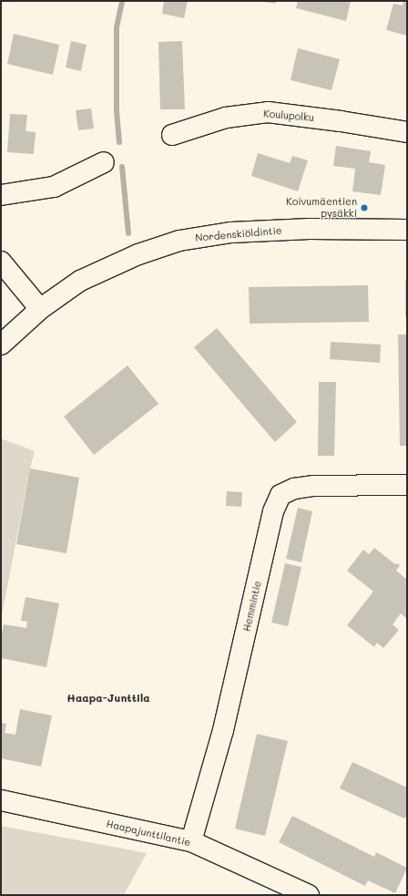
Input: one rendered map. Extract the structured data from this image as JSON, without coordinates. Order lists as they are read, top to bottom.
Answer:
{
  "streets": {
    "street": [
      "Koulupolku",
      "Nordenskiöldintie",
      "Hemmintie",
      "Haapajunttilantie"
    ]
  },
  "crossings": [
    ["Hemmintie", "Haapajunttilantie"]
  ],
  "districts": ["Haapa-Junttila"],
  "places": ["Koivumäentien pysäkki"]
}
